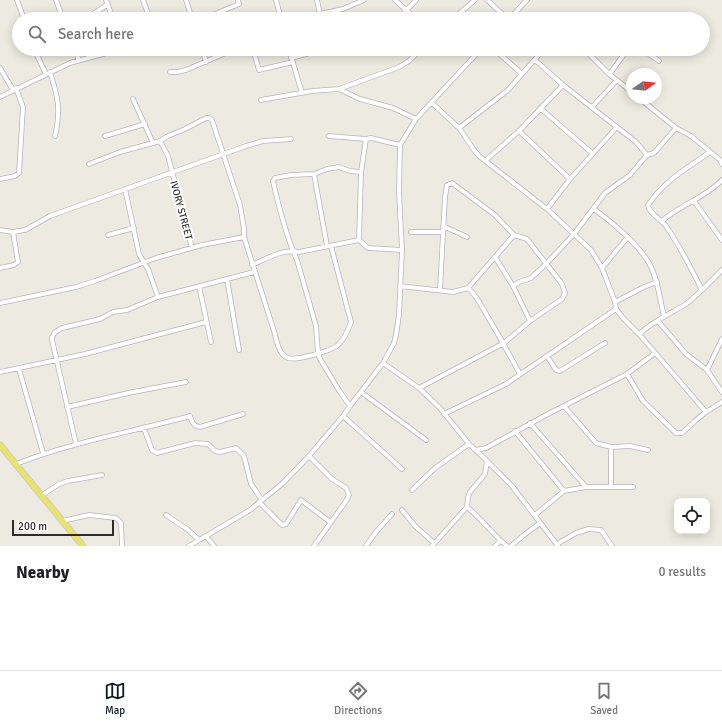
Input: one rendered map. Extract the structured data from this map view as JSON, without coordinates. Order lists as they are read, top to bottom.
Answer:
{
  "streets": {
    "street": ["IVORY STREET"]
  },
  "scale_bar": "200 m",
  "north": "right",
  "page": {
    "search": "Search here",
    "scale": "200 m",
    "heading": ["Nearby", "0 results"],
    "nav": ["Map", "Directions", "Saved"]
  }
}
